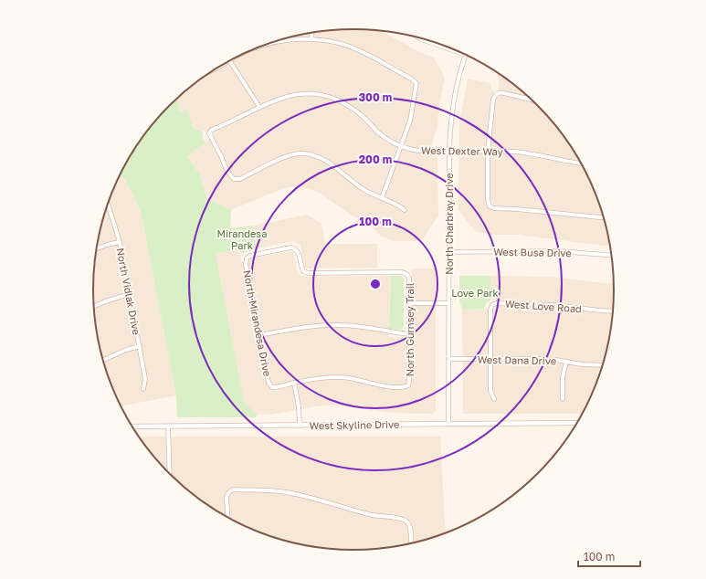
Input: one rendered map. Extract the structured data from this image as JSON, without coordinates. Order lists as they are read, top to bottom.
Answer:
{
  "streets": {
    "street": [
      "West Dexter Way",
      "North Charbray Drive",
      "West Busa Drive",
      "North Vidlak Drive",
      "West Love Road",
      "North Mirandesa Drive",
      "North Gurnsey Trail",
      "West Dana Drive",
      "West Skyline Drive"
    ]
  },
  "crossings": [
    ["West Dexter Way", "North Charbray Drive"],
    ["North Charbray Drive", "West Busa Drive"],
    ["North Charbray Drive", "West Dana Drive"],
    ["North Charbray Drive", "West Skyline Drive"],
    ["West Love Road", "West Dana Drive"],
    ["North Mirandesa Drive", "North Gurnsey Trail"]
  ],
  "parks": ["Mirandesa Park", "Love Park"],
  "scale_bar": "100 m",
  "rings": ["300 m", "200 m", "100 m"]
}
